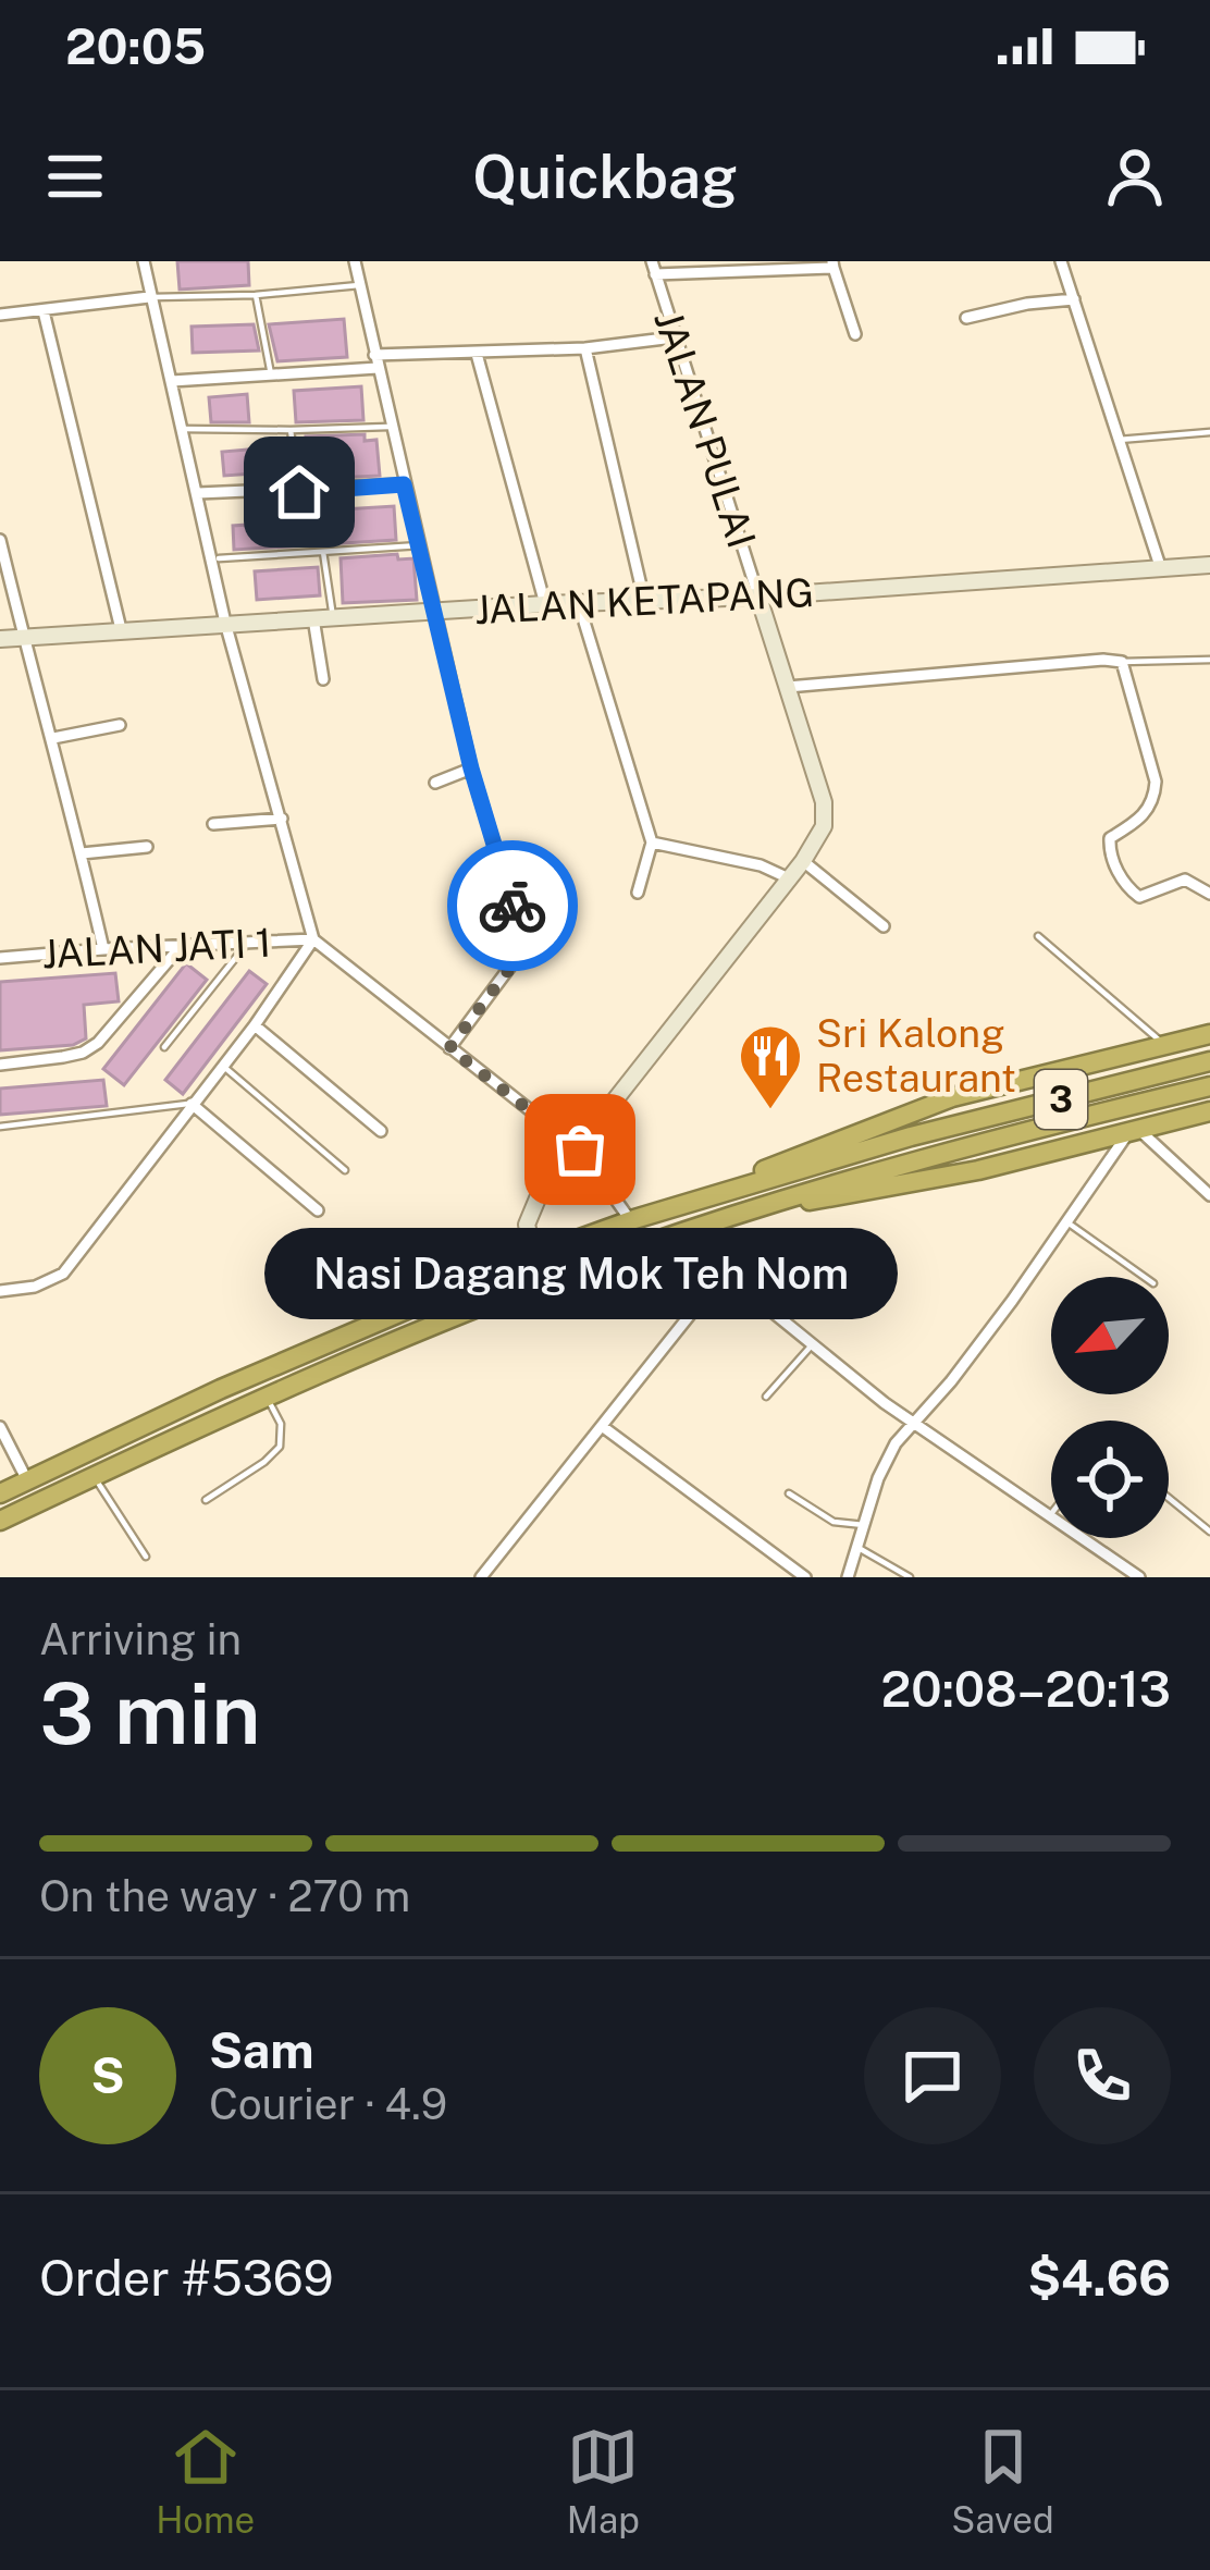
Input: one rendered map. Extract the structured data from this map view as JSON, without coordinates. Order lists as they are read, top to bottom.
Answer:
{
  "streets": {
    "highway": ["3"],
    "street": ["JALAN PULAI", "JALAN KETAPANG", "JALAN JATI 1"]
  },
  "crossings": [
    ["JALAN PULAI", "JALAN KETAPANG"]
  ],
  "places": {
    "restaurant": ["Sri Kalong Restaurant"],
    "other": ["Nasi Dagang Mok Teh Nom"]
  },
  "north": "bottom left",
  "page": {
    "status": "20:05",
    "header": "Quickbag",
    "bubble": "Nasi Dagang Mok Teh Nom",
    "heading": ["3 min", "Arriving in", "20:08–20:13"],
    "panel": [
      "Sam",
      "Courier · 4.9",
      "Order #5369",
      "$4.66"
    ],
    "bar": "On the way · 270 m",
    "round": "S",
    "tabs": ["Home", "Map", "Saved"]
  }
}
